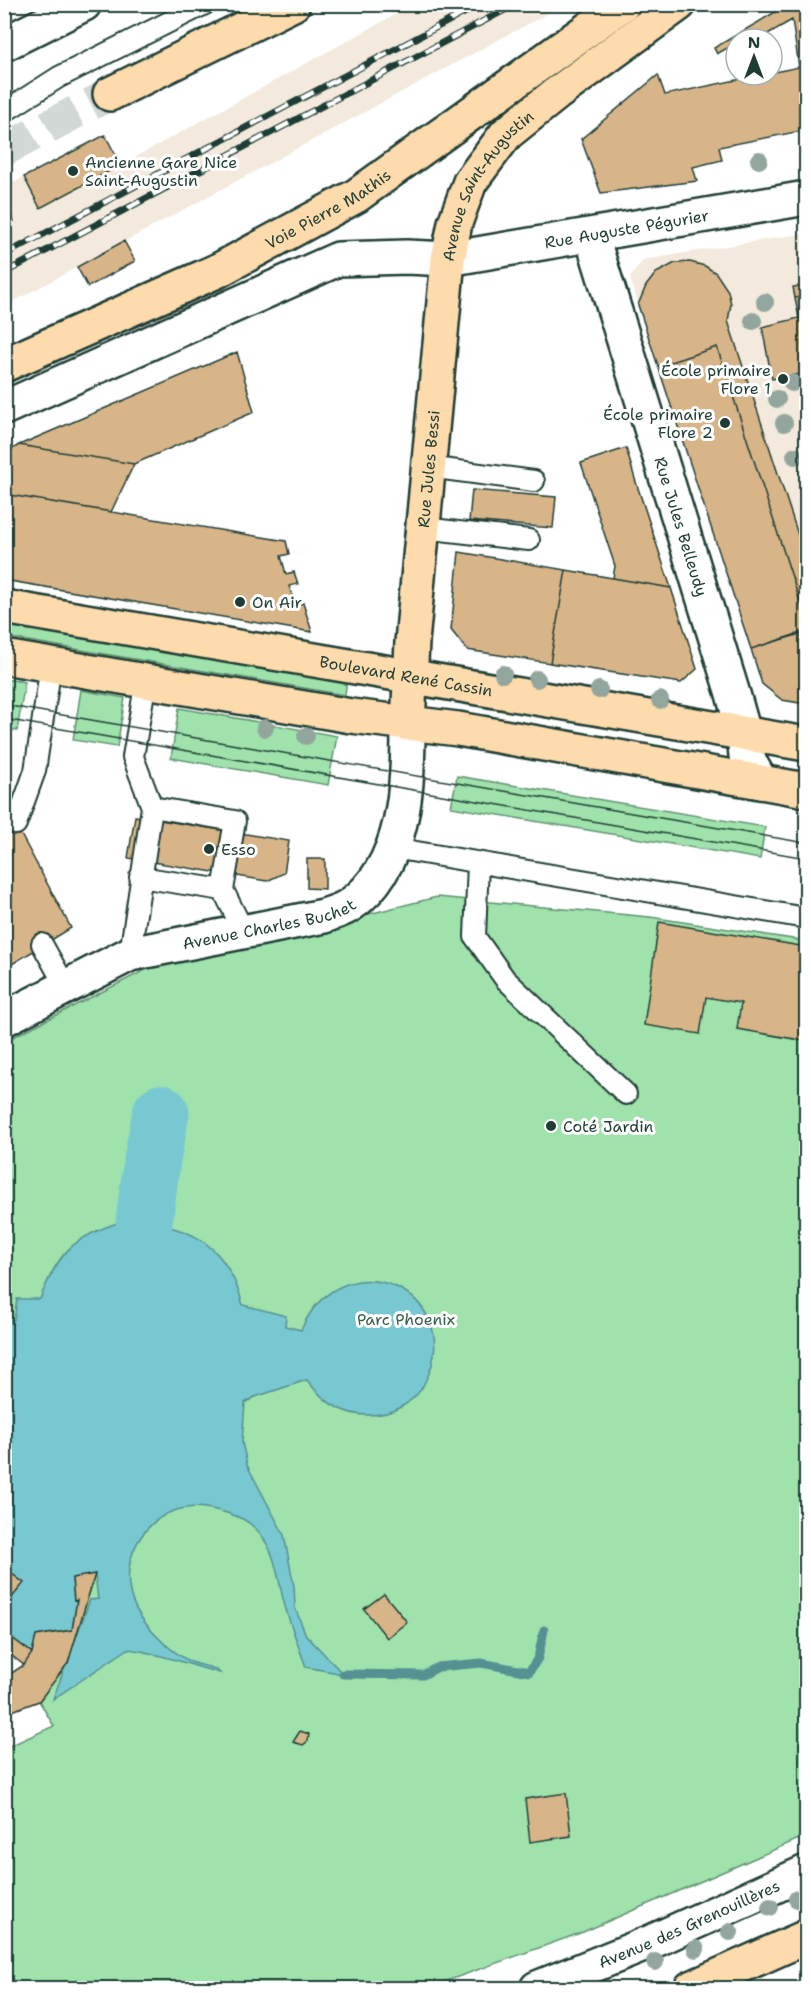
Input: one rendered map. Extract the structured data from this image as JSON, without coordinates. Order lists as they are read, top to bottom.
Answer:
{
  "streets": {
    "main road": [
      "Avenue Saint-Augustin",
      "Voie Pierre Mathis",
      "Rue Jules Bessi",
      "Boulevard René Cassin"
    ],
    "street": [
      "Rue Auguste Pégurier",
      "Rue Jules Belleudy",
      "Avenue Charles Buchet",
      "Avenue des Grenouillères"
    ]
  },
  "crossings": [
    ["Avenue Saint-Augustin", "Rue Auguste Pégurier"],
    ["Avenue Saint-Augustin", "Rue Jules Bessi"],
    ["Rue Auguste Pégurier", "Rue Jules Bessi"],
    ["Rue Auguste Pégurier", "Rue Jules Belleudy"],
    ["Rue Jules Bessi", "Boulevard René Cassin"],
    ["Rue Jules Bessi", "Avenue Charles Buchet"],
    ["Rue Jules Belleudy", "Boulevard René Cassin"]
  ],
  "parks": ["Parc Phoenix"],
  "places": [
    "Ancienne Gare Nice Saint-Augustin",
    "École primaire Flore 1",
    "École primaire Flore 2",
    "On Air",
    "Esso",
    "Coté Jardin"
  ],
  "north": "top"
}
